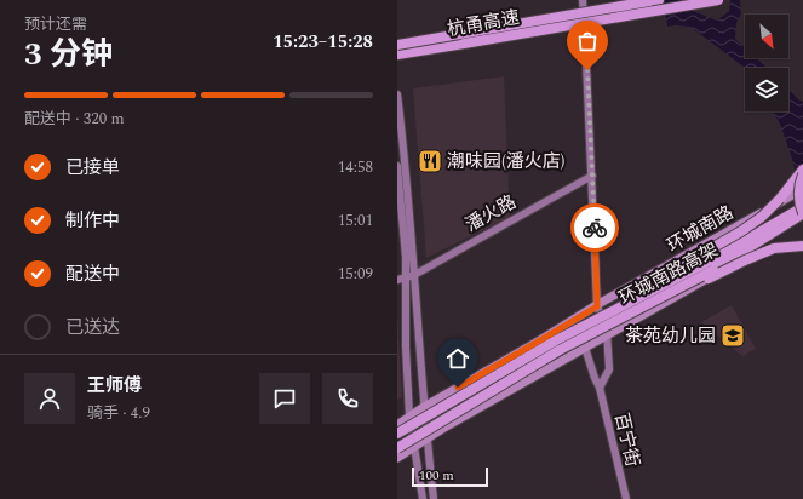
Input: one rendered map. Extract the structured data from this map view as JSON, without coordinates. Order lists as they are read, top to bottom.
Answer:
{
  "streets": {
    "highway": ["杭甬高速", "环城南路高架"],
    "main road": ["环城南路"],
    "street": ["潘火路", "百宁街"]
  },
  "places": {
    "restaurant": ["潮味园(潘火店)"],
    "school or university": ["茶苑幼儿园"]
  },
  "scale_bar": "100 m",
  "north": "bottom right",
  "page": {
    "heading": ["3 分钟", "预计还需", "15:23–15:28"],
    "panel": ["王师傅", "骑手 · 4.9"],
    "bar": "配送中 · 320 m",
    "list": [
      ["已接单", "14:58"],
      ["制作中", "15:01"],
      ["配送中", "15:09"],
      "已送达"
    ],
    "scale": "100 m"
  }
}
